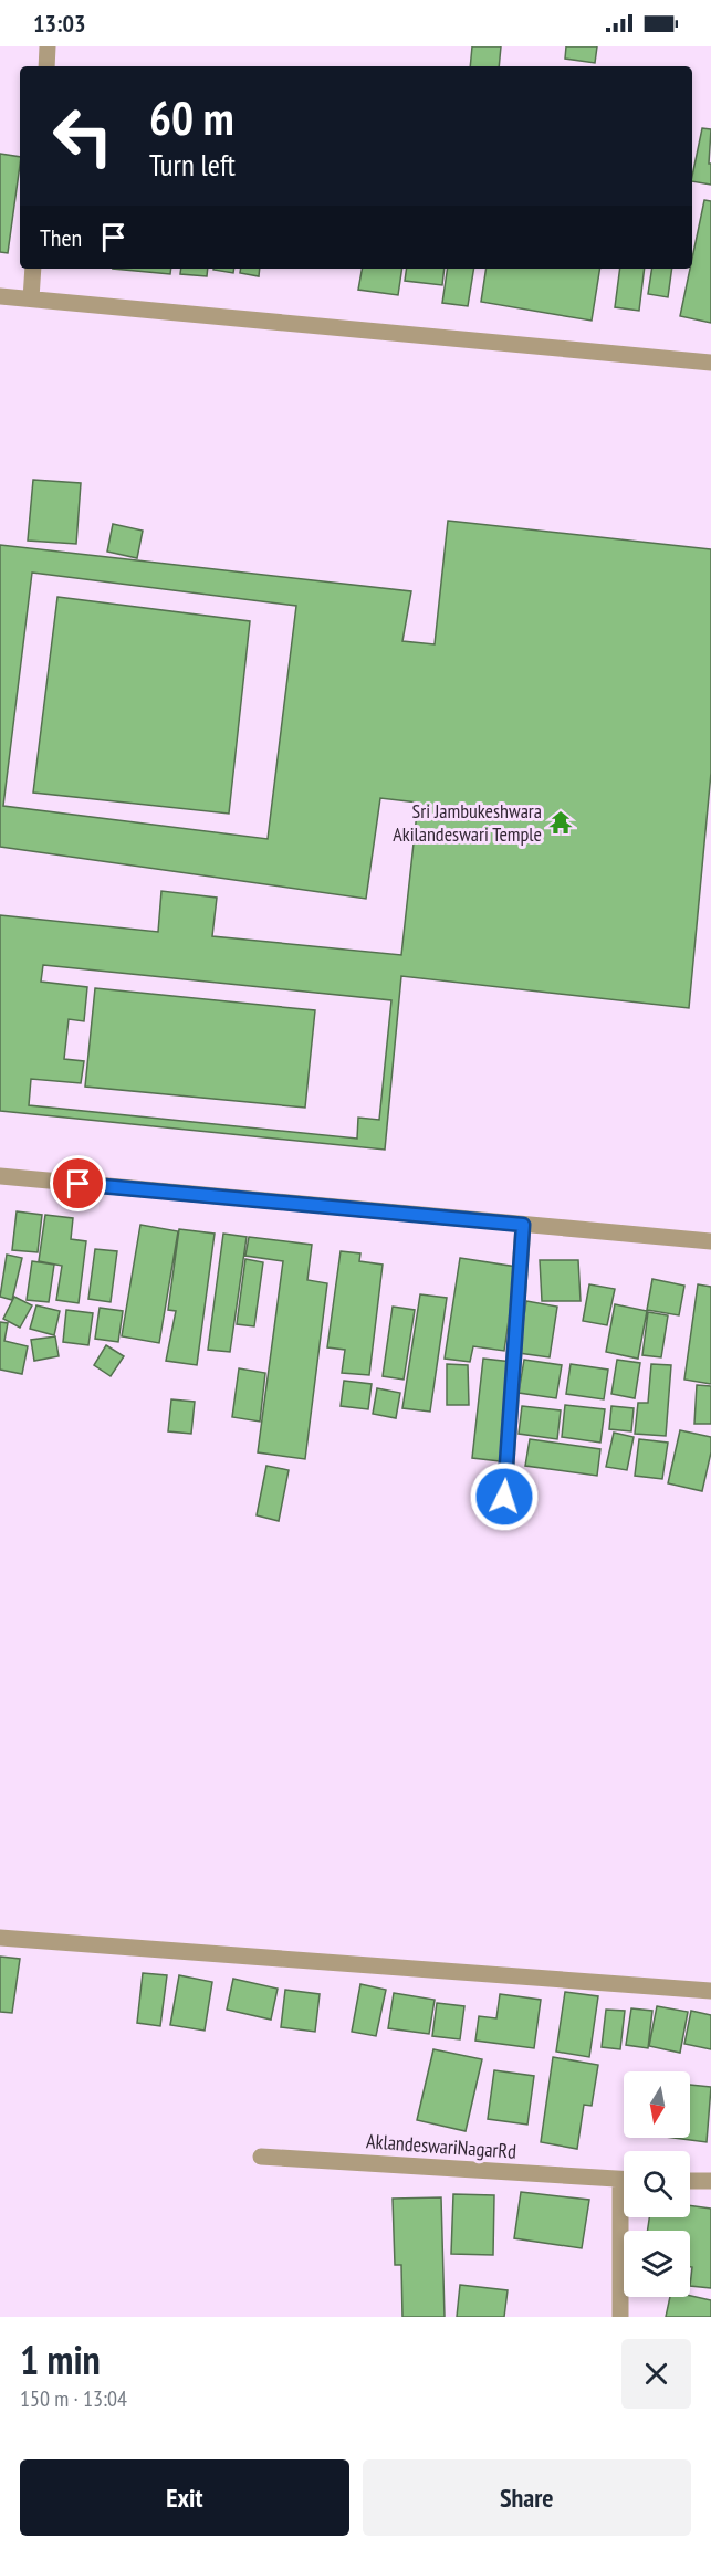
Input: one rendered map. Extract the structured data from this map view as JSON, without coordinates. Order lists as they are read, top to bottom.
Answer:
{
  "streets": {
    "street": ["AklandeswariNagarRd"]
  },
  "places": {
    "temple": ["Sri Jambukeshwara Akilandeswari Temple"]
  },
  "north": "bottom",
  "page": {
    "status": "13:03",
    "turn": ["60 m", "Turn left"],
    "then": "Then",
    "heading": ["1 min", "150 m · 13:04"],
    "buttons": ["Exit", "Share"]
  }
}
